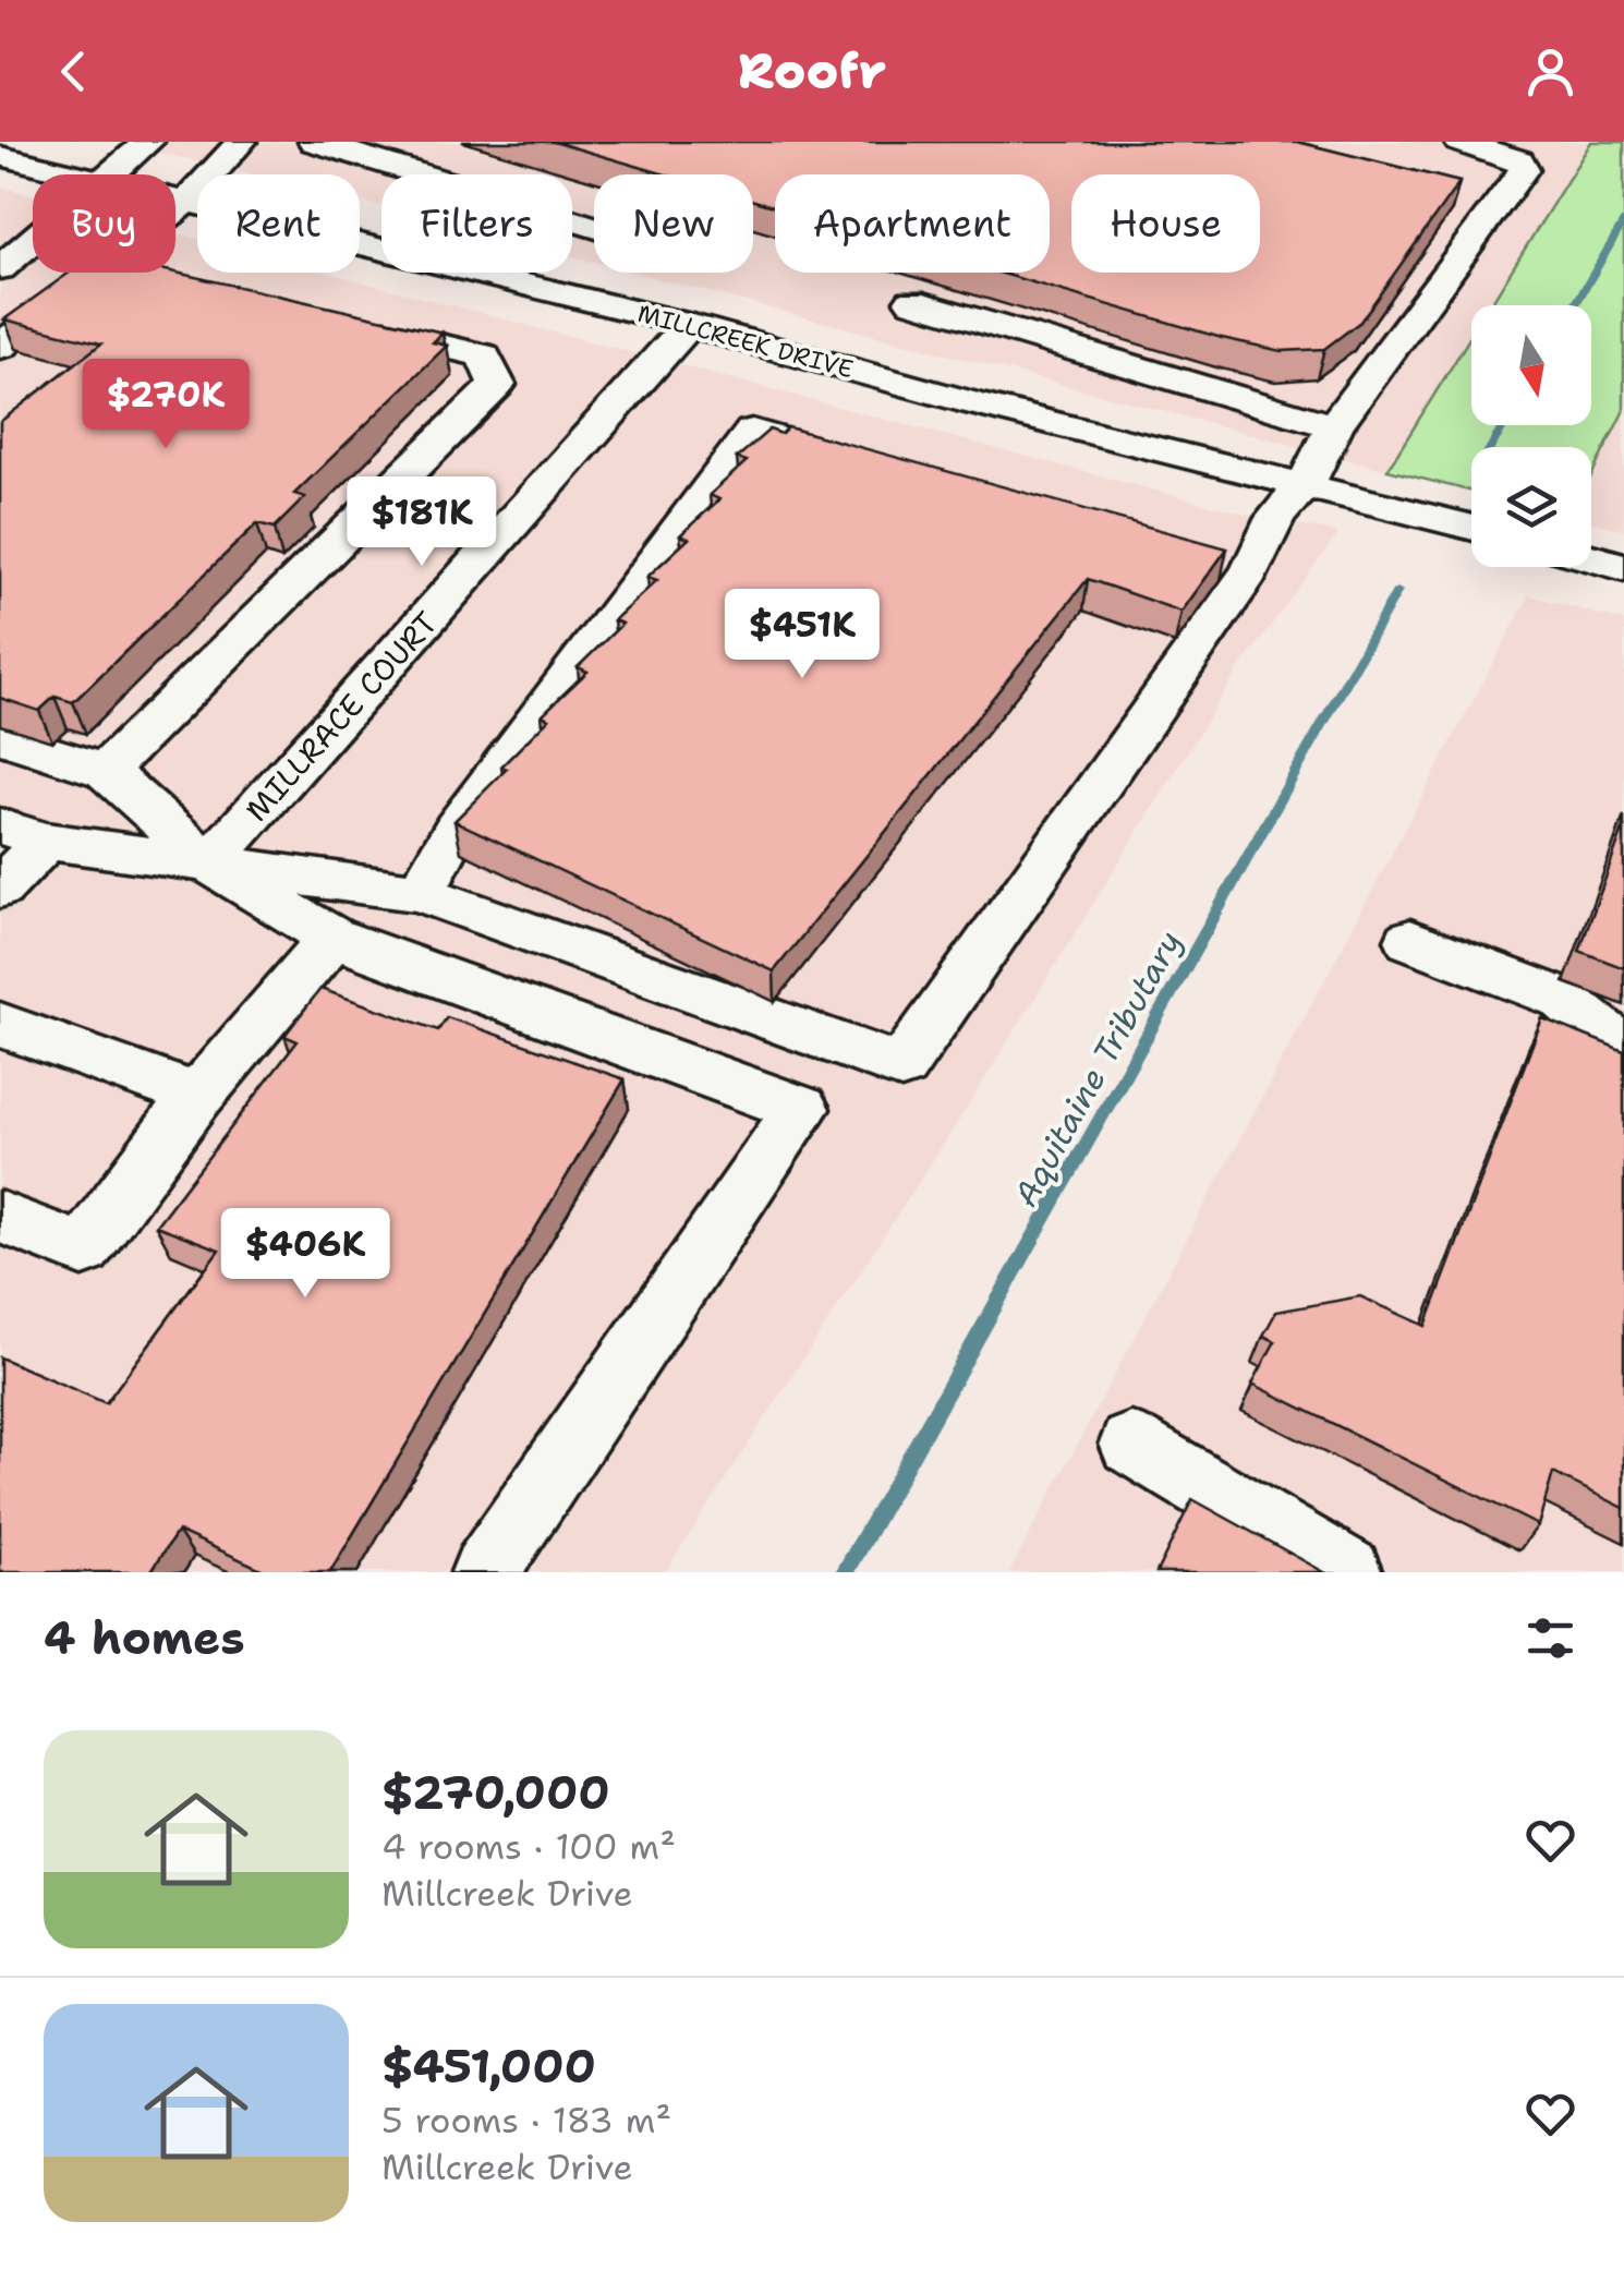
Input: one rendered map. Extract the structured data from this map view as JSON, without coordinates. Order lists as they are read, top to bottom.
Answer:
{
  "streets": {
    "street": ["MILLCREEK DRIVE", "MILLRACE COURT"]
  },
  "crossings": [
    ["MILLCREEK DRIVE", "MILLRACE COURT"]
  ],
  "water": ["Aquitaine Tributary"],
  "north": "bottom",
  "page": {
    "header": "Roofr",
    "chip": [
      "Buy",
      "Rent",
      "Filters",
      "New",
      "Apartment",
      "House"
    ],
    "price": [
      "$270K",
      "$181K",
      "$451K",
      "$406K"
    ],
    "heading": "4 homes",
    "list": [
      {
        "name": "$270,000",
        "note": "4 rooms · 100 m² · Millcreek Drive"
      },
      {
        "name": "$451,000",
        "note": "5 rooms · 183 m² · Millcreek Drive"
      }
    ]
  }
}
